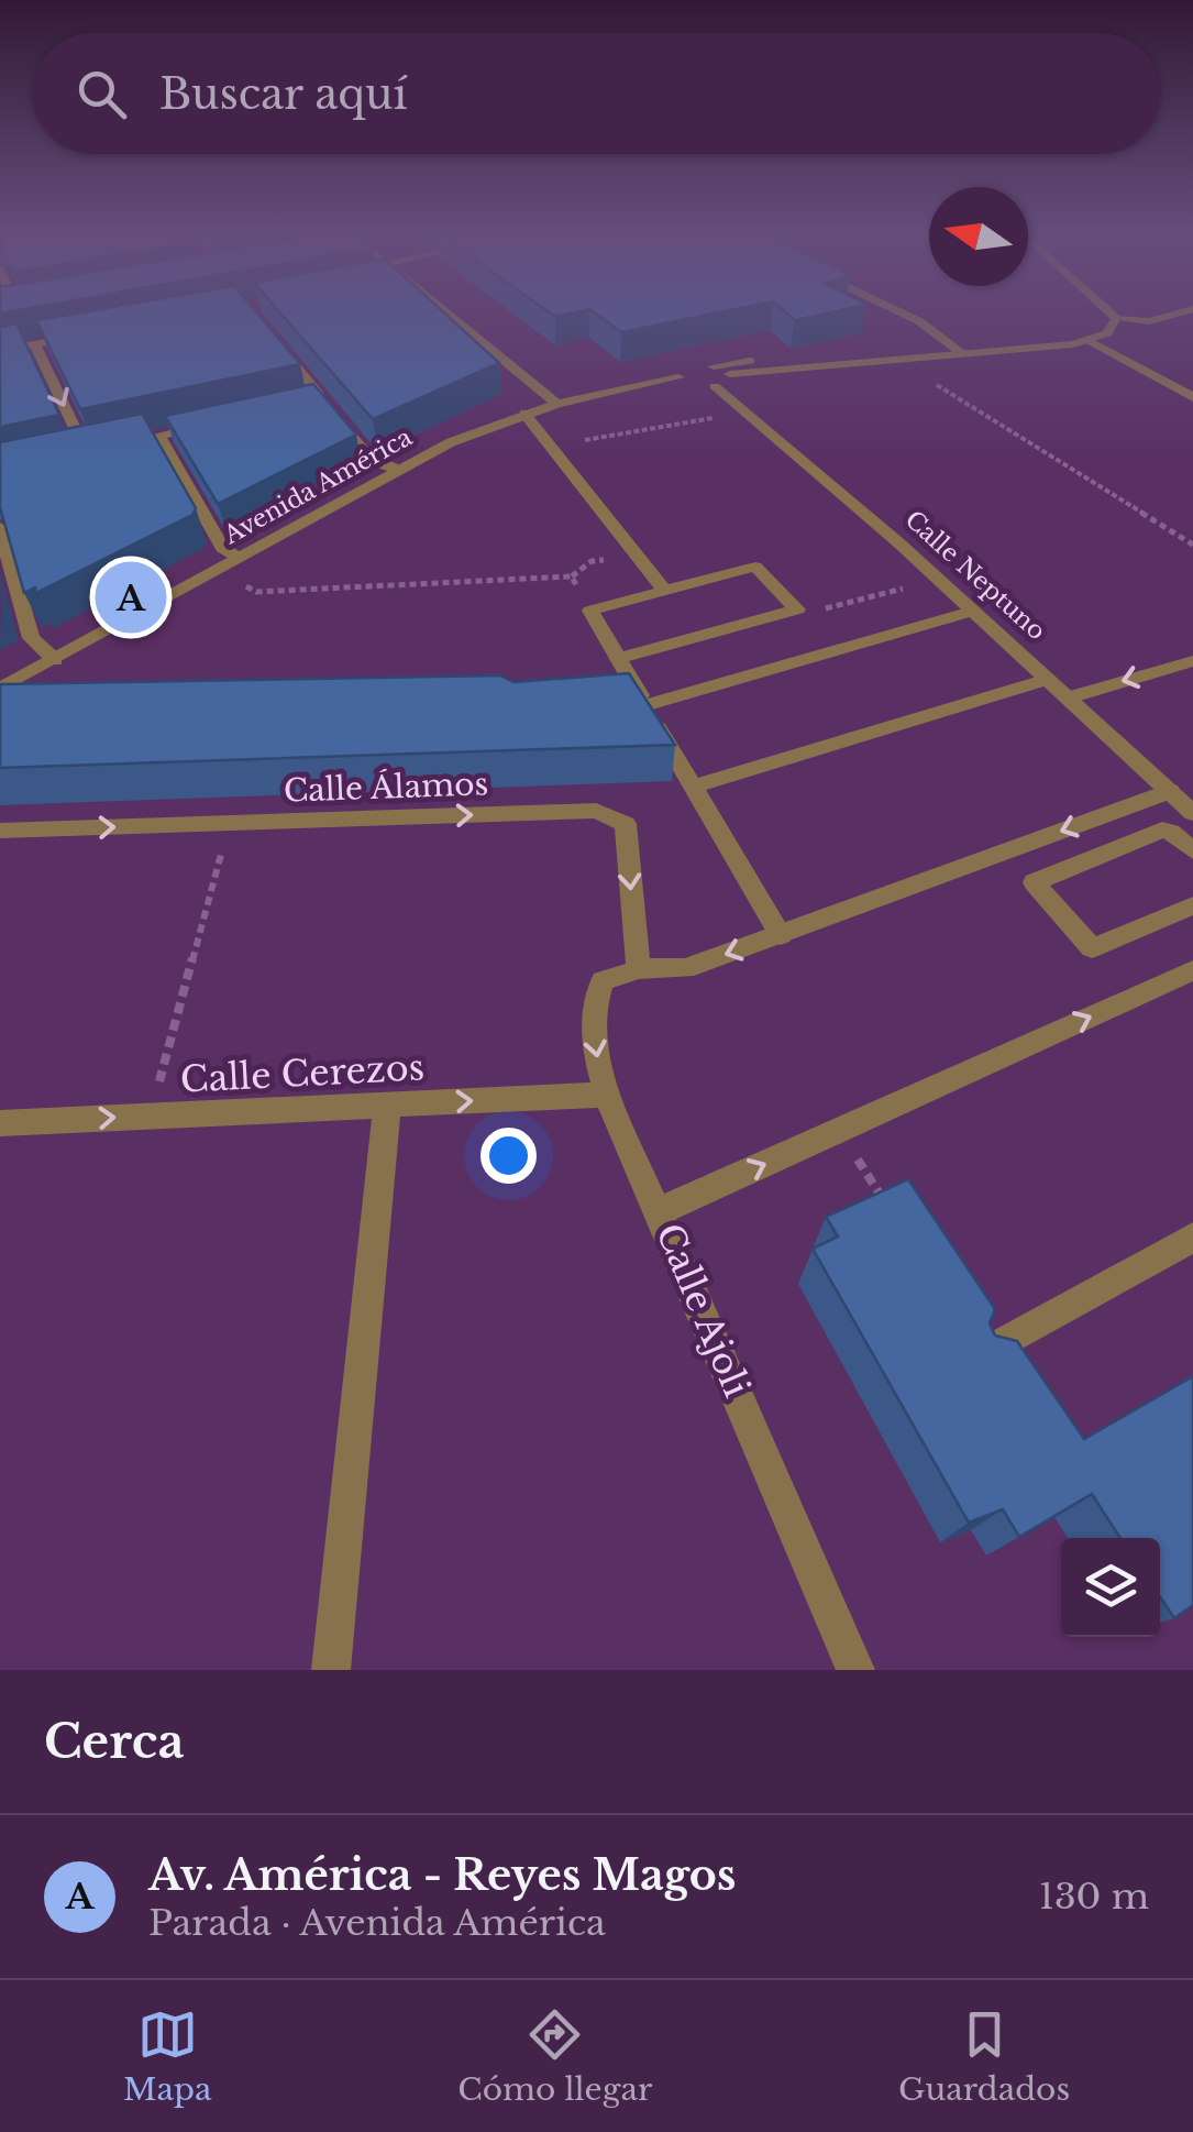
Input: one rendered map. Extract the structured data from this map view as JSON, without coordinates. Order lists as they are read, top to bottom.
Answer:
{
  "streets": {
    "street": [
      "Avenida América",
      "Calle Neptuno",
      "Calle Álamos",
      "Calle Cerezos",
      "Calle Ajoli"
    ]
  },
  "crossings": [
    ["Avenida América", "Calle Neptuno"],
    ["Calle Álamos", "Calle Ajoli"],
    ["Calle Cerezos", "Calle Ajoli"]
  ],
  "one_way": ["Calle Álamos", "Calle Cerezos"],
  "north": "left",
  "page": {
    "search": "Buscar aquí",
    "pins": "A",
    "heading": "Cerca",
    "list": [
      {
        "mark": "A",
        "name": "Av. América - Reyes Magos",
        "note": "Parada · Avenida América",
        "value": "130 m"
      }
    ],
    "nav": ["Mapa", "Cómo llegar", "Guardados"]
  }
}
